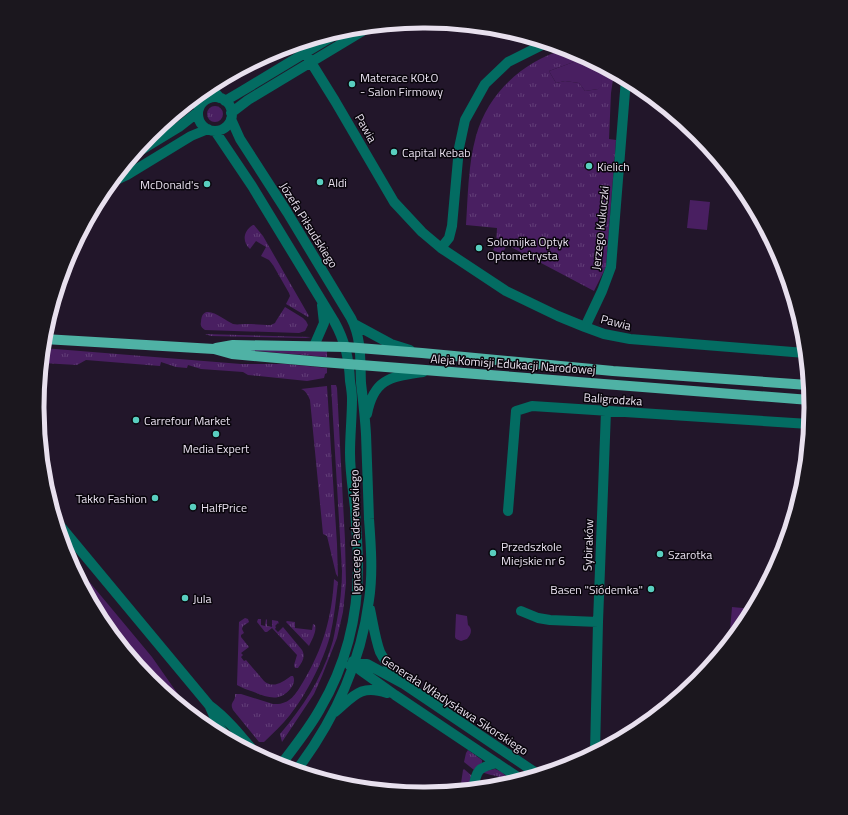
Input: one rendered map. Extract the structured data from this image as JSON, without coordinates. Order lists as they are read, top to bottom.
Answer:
{
  "streets": {
    "main road": ["Aleja Komisji Edukacji Narodowej"],
    "street": [
      "Pawia",
      "Józefa Piłsudskiego",
      "Jerzego Kukuczki",
      "Baligrodzka",
      "Ignacego Paderewskiego",
      "Sybiraków",
      "Generała Władysława Sikorskiego"
    ]
  },
  "crossings": [
    ["Pawia", "Jerzego Kukuczki"],
    ["Józefa Piłsudskiego", "Aleja Komisji Edukacji Narodowej"],
    ["Józefa Piłsudskiego", "Ignacego Paderewskiego"],
    ["Aleja Komisji Edukacji Narodowej", "Ignacego Paderewskiego"],
    ["Baligrodzka", "Sybiraków"],
    ["Ignacego Paderewskiego", "Generała Władysława Sikorskiego"]
  ],
  "places": [
    "Materace KOŁO - Salon Firmowy",
    "Capital Kebab",
    "Kielich",
    "Aldi",
    "McDonald's",
    "Solomijka Optyk Optometrysta",
    "Carrefour Market",
    "Media Expert",
    "Takko Fashion",
    "HalfPrice",
    "Przedszkole Miejskie nr 6",
    "Szarotka",
    "Basen \"Siódemka\"",
    "Jula"
  ]
}
